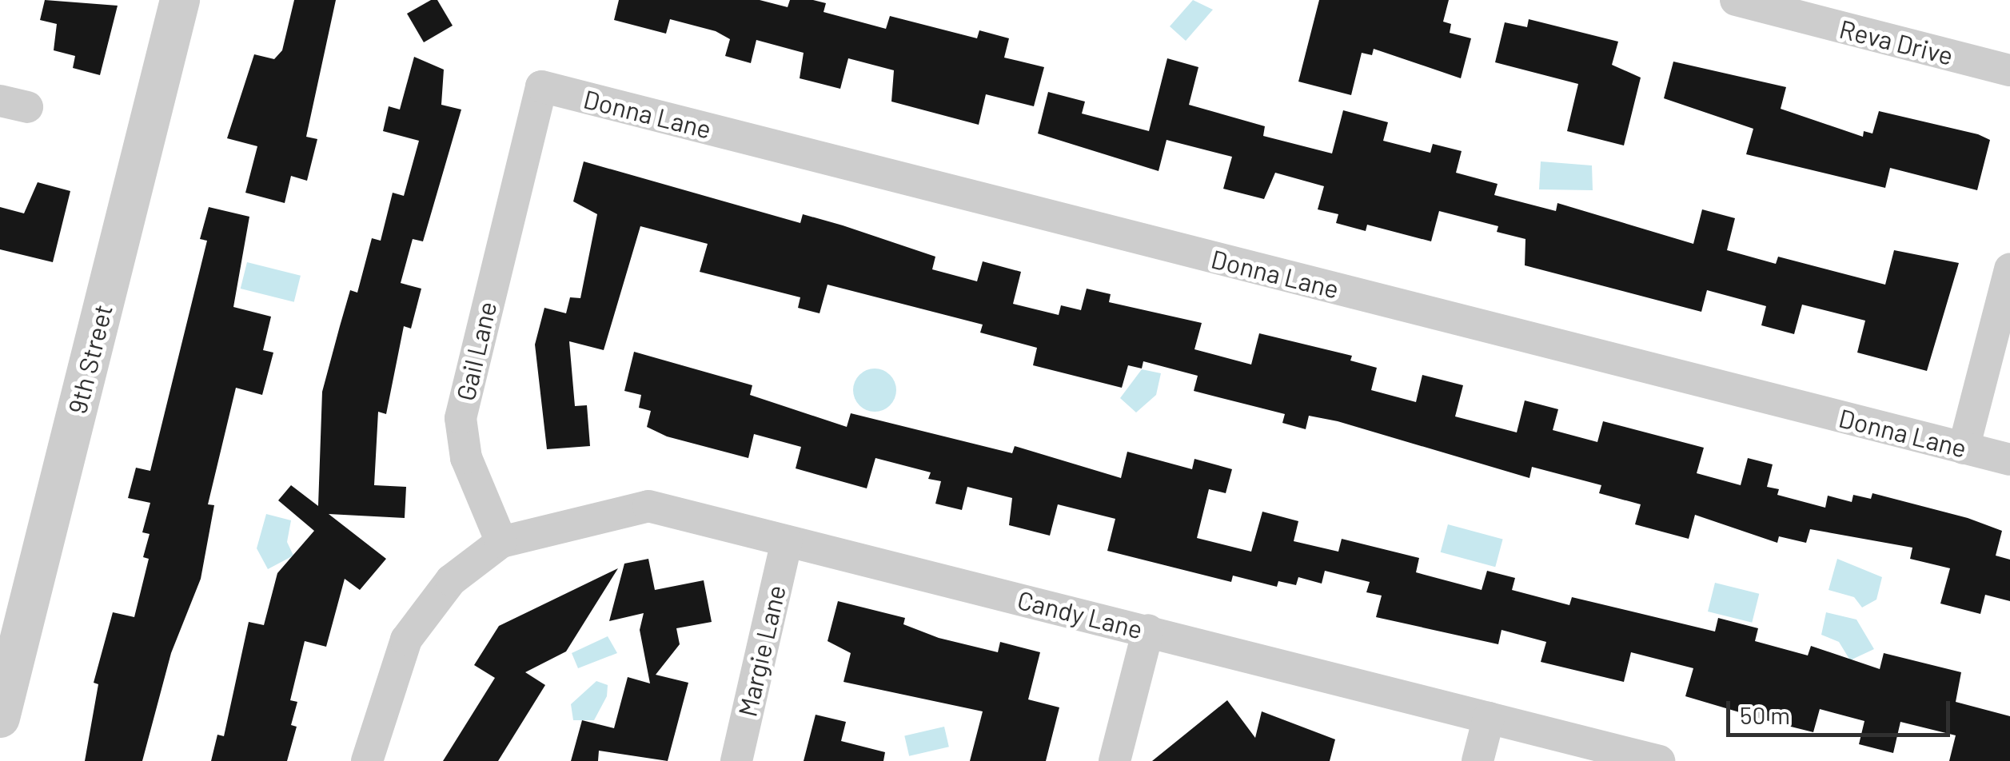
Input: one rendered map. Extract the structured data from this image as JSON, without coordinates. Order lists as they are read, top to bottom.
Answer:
{
  "streets": {
    "street": [
      "Reva Drive",
      "Donna Lane",
      "Gail Lane",
      "9th Street",
      "Candy Lane",
      "Margie Lane"
    ]
  },
  "crossings": [
    ["Donna Lane", "Gail Lane"],
    ["Gail Lane", "Candy Lane"],
    ["Candy Lane", "Margie Lane"]
  ],
  "scale_bar": "50 m"
}
